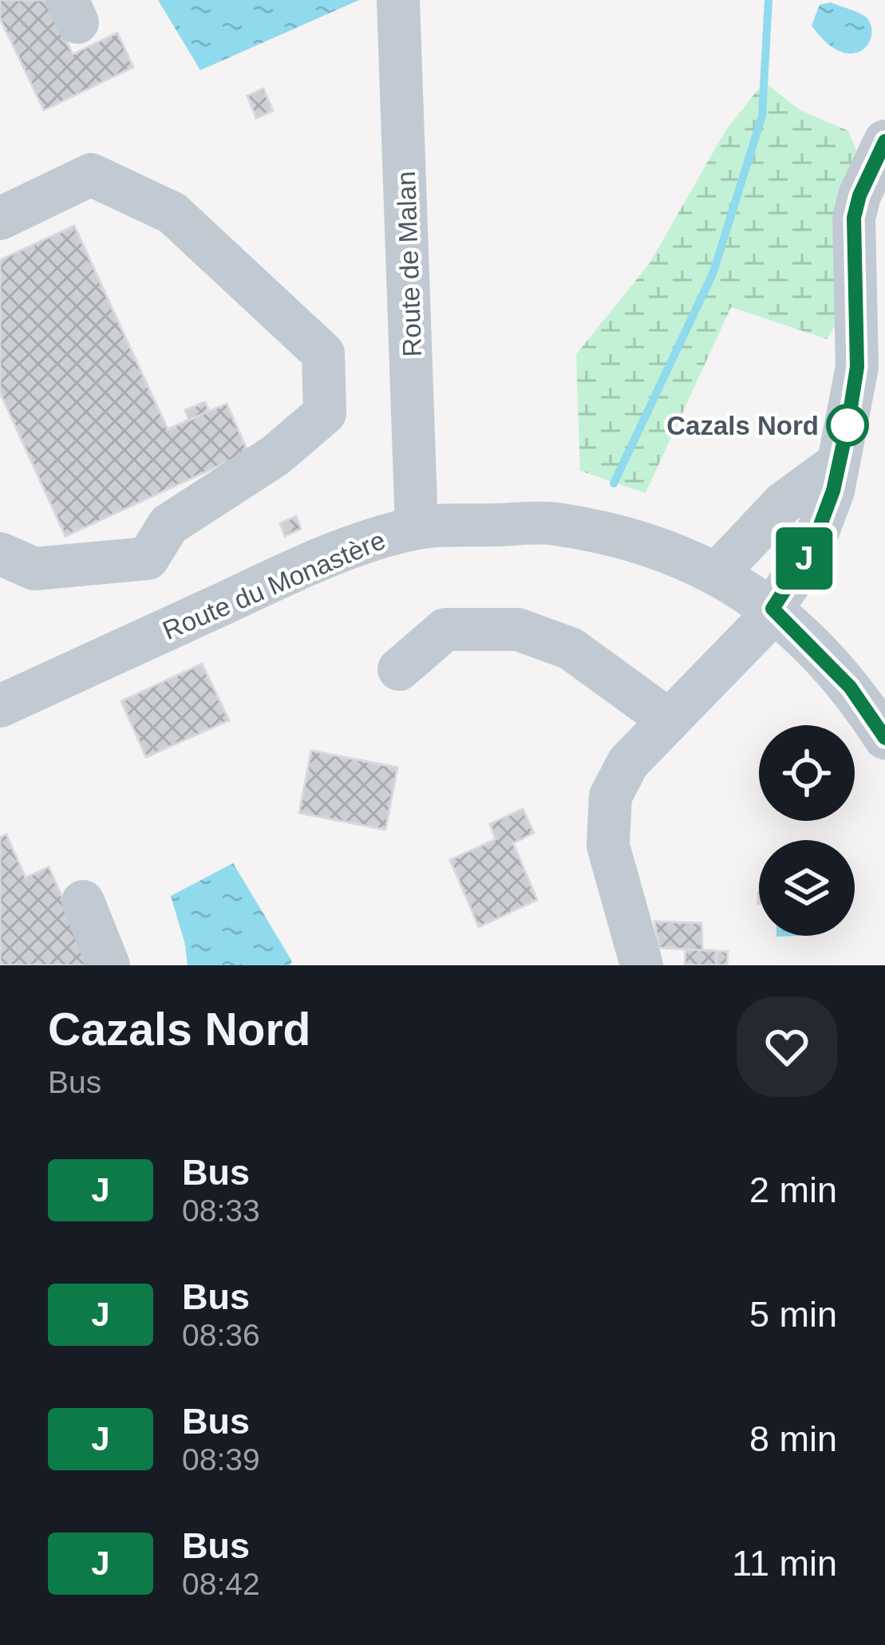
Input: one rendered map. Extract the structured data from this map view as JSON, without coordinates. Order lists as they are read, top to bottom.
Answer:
{
  "streets": {
    "street": ["Route de Malan", "Route du Monastère"]
  },
  "crossings": [
    ["Route de Malan", "Route du Monastère"]
  ],
  "places": ["Cazals Nord"],
  "lines": ["bus line J"],
  "page": {
    "on_map": "J",
    "heading": ["Cazals Nord", "Bus"],
    "list": [
      {
        "mark": "J",
        "name": "Bus",
        "note": "08:33",
        "value": "2 min"
      },
      {
        "mark": "J",
        "name": "Bus",
        "note": "08:36",
        "value": "5 min"
      },
      {
        "mark": "J",
        "name": "Bus",
        "note": "08:39",
        "value": "8 min"
      },
      {
        "mark": "J",
        "name": "Bus",
        "note": "08:42",
        "value": "11 min"
      }
    ]
  }
}
